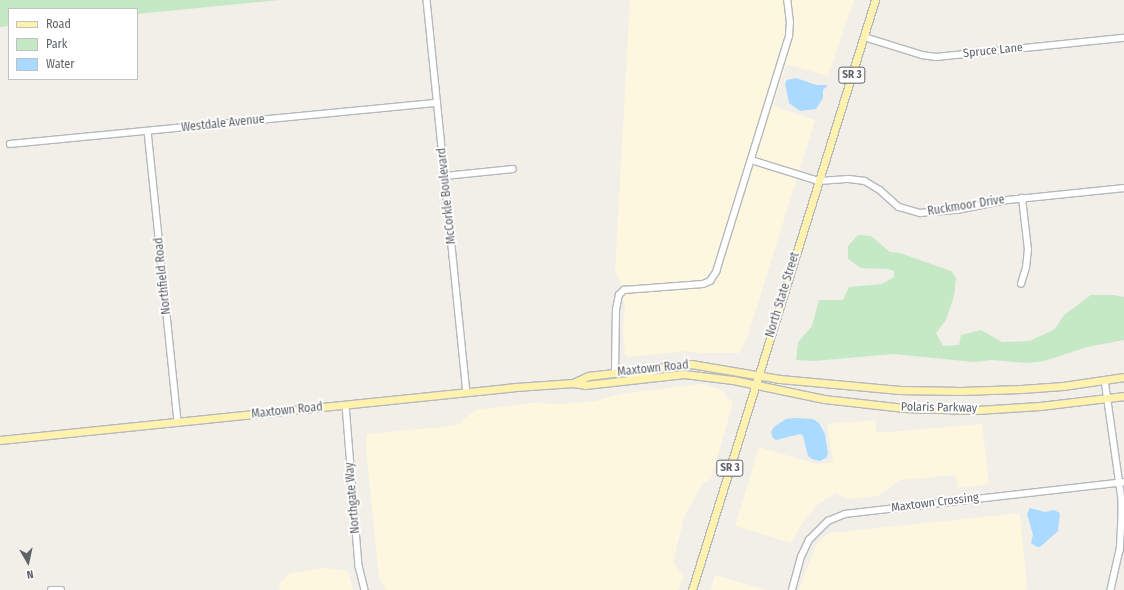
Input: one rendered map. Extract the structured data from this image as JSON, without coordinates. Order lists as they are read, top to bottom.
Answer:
{
  "streets": {
    "main road": [
      "SR 3",
      "North State Street",
      "Maxtown Road",
      "Polaris Parkway"
    ],
    "street": [
      "Spruce Lane",
      "Westdale Avenue",
      "McCorkle Boulevard",
      "Ruckmoor Drive",
      "Northfield Road",
      "Northgate Way",
      "Maxtown Crossing"
    ]
  },
  "crossings": [
    ["Spruce Lane", "North State Street"],
    ["Westdale Avenue", "McCorkle Boulevard"],
    ["Westdale Avenue", "Northfield Road"],
    ["McCorkle Boulevard", "Maxtown Road"],
    ["Ruckmoor Drive", "North State Street"],
    ["Northfield Road", "Maxtown Road"],
    ["North State Street", "Maxtown Road"],
    ["North State Street", "Polaris Parkway"],
    ["Maxtown Road", "Polaris Parkway"],
    ["Maxtown Road", "Northgate Way"]
  ],
  "legend": ["Road", "Park", "Water"],
  "north": "bottom"
}
